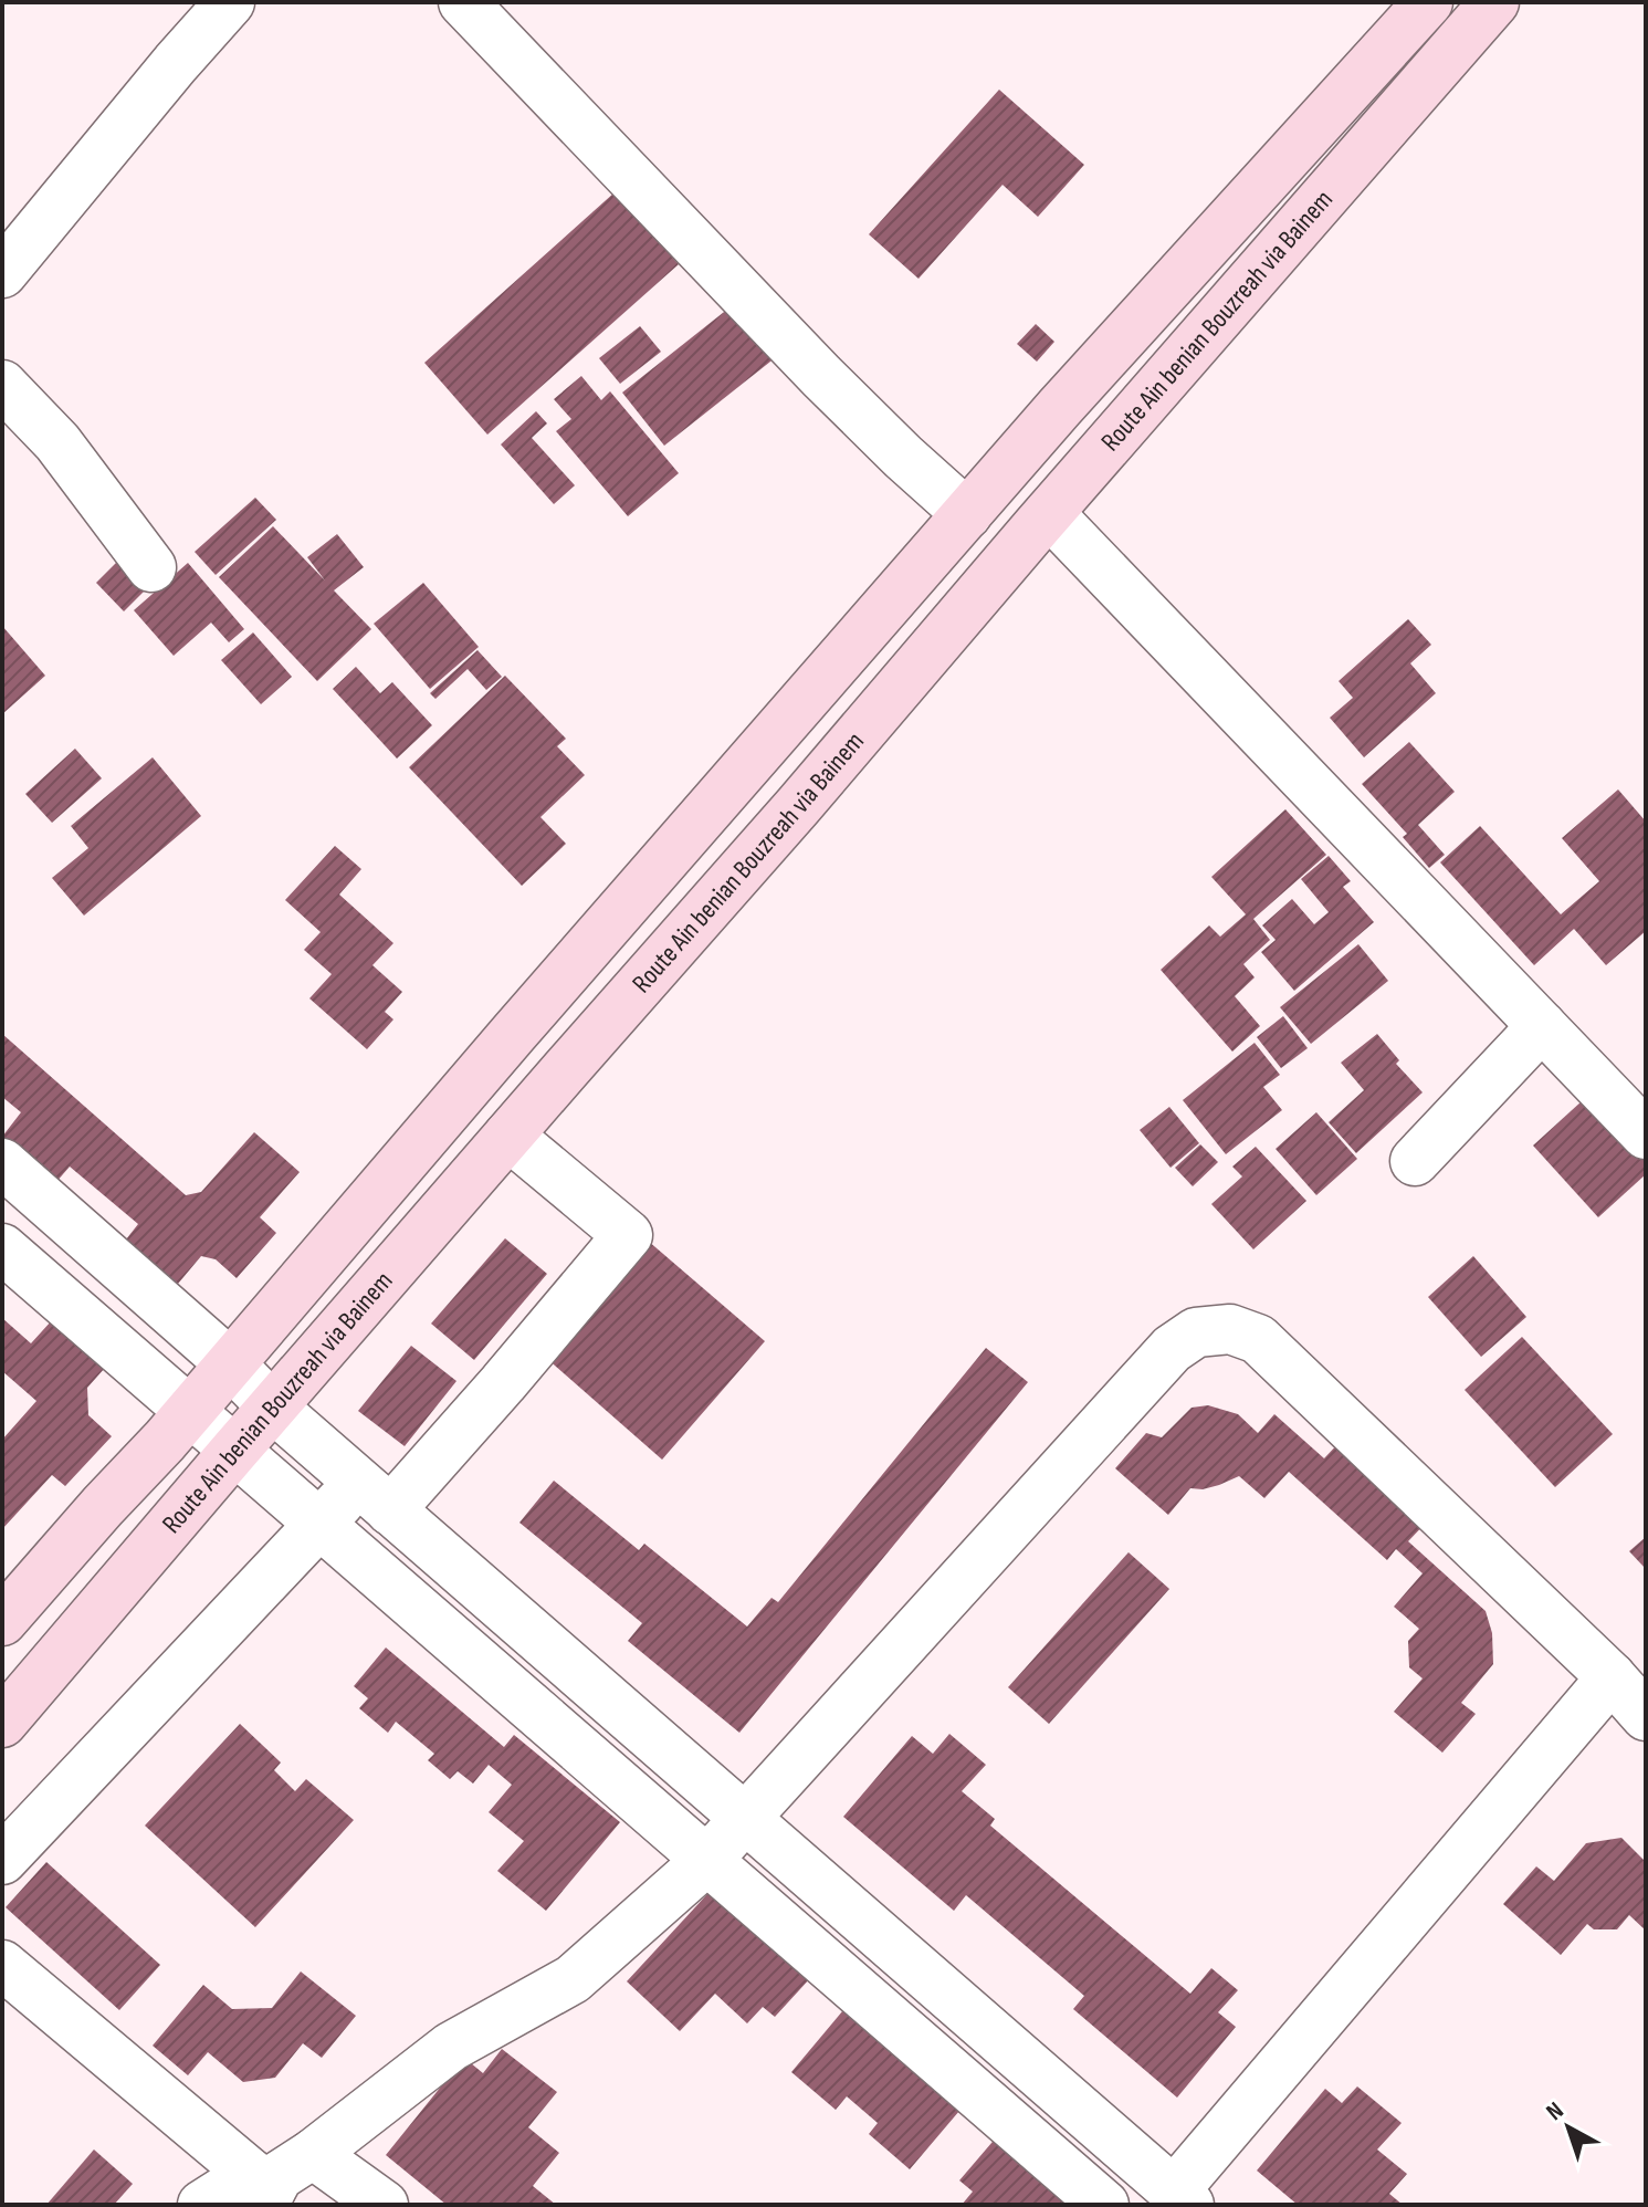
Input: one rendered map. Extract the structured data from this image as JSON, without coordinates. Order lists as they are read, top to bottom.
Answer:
{
  "streets": {
    "main road": ["Route Ain benian Bouzreah via Bainem"]
  },
  "north": "top left"
}
